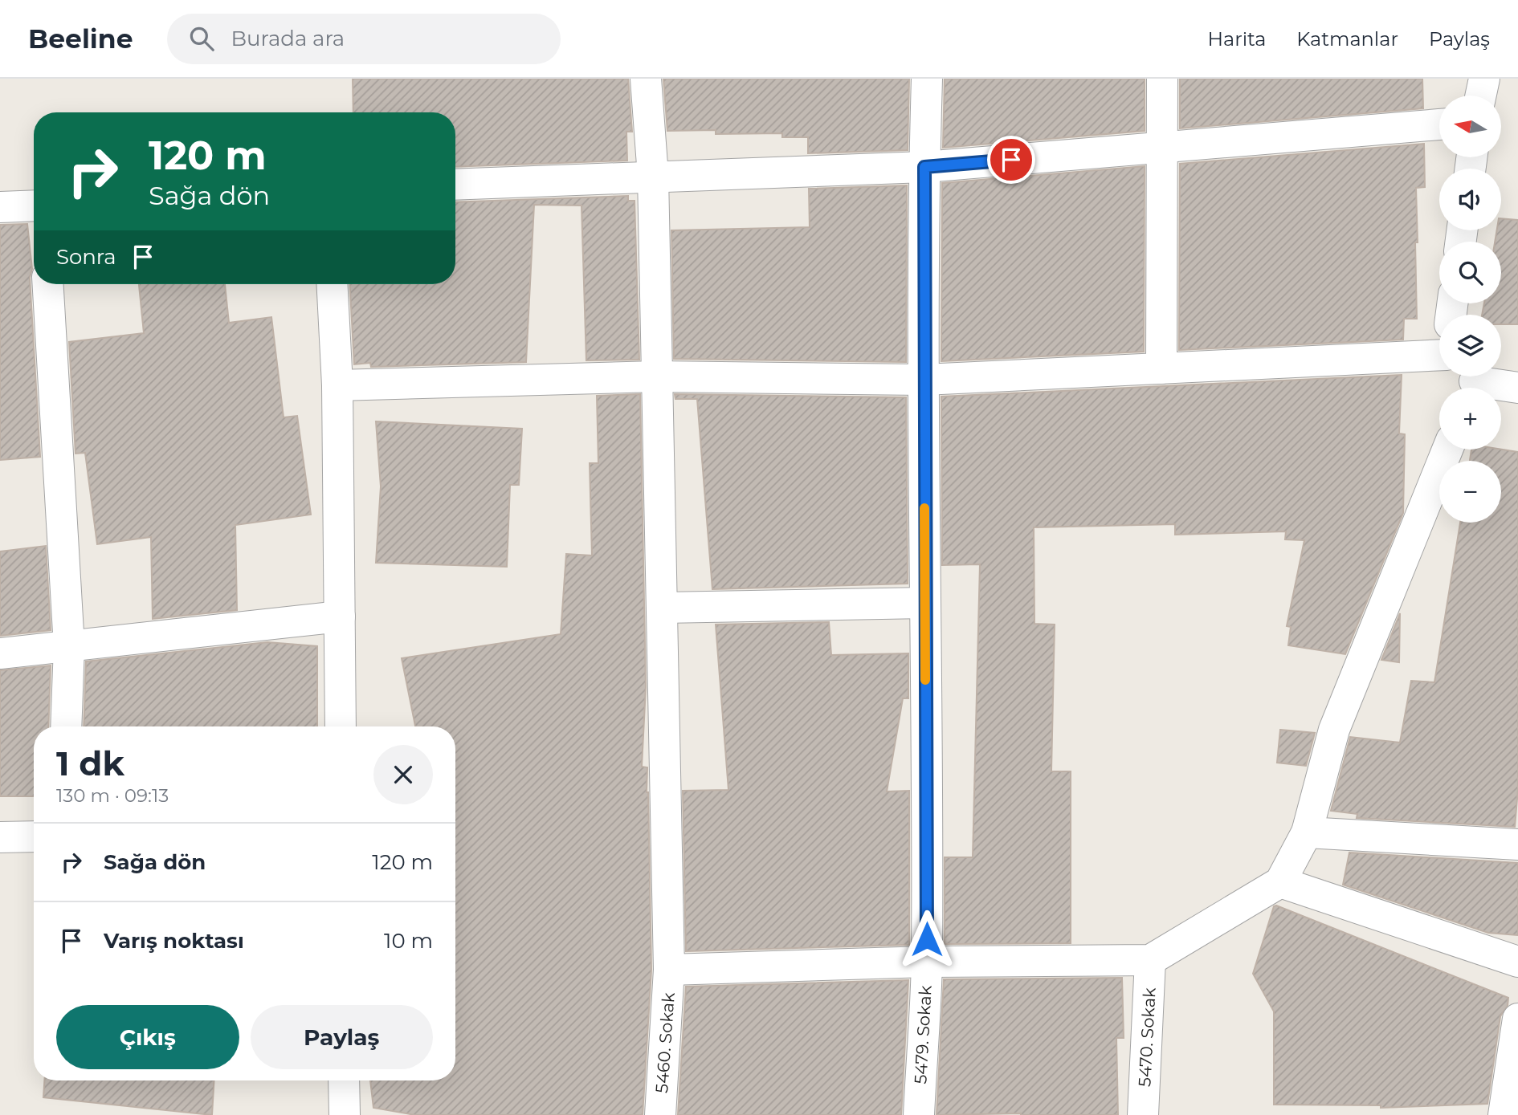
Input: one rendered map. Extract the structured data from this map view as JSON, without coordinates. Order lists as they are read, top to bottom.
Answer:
{
  "streets": {
    "street": ["5479. Sokak", "5470. Sokak", "5460. Sokak"]
  },
  "north": "left",
  "page": {
    "header": "Beeline",
    "search": "Burada ara",
    "nav": ["Harita", "Katmanlar", "Paylaş"],
    "map_buttons": ["+", "−"],
    "turn": ["120 m", "Sağa dön"],
    "then": "Sonra",
    "heading": ["1 dk", "130 m · 09:13"],
    "list": [
      {
        "name": "Sağa dön",
        "value": "120 m"
      },
      {
        "name": "Varış noktası",
        "value": "10 m"
      }
    ],
    "buttons": ["Çıkış", "Paylaş"]
  }
}
